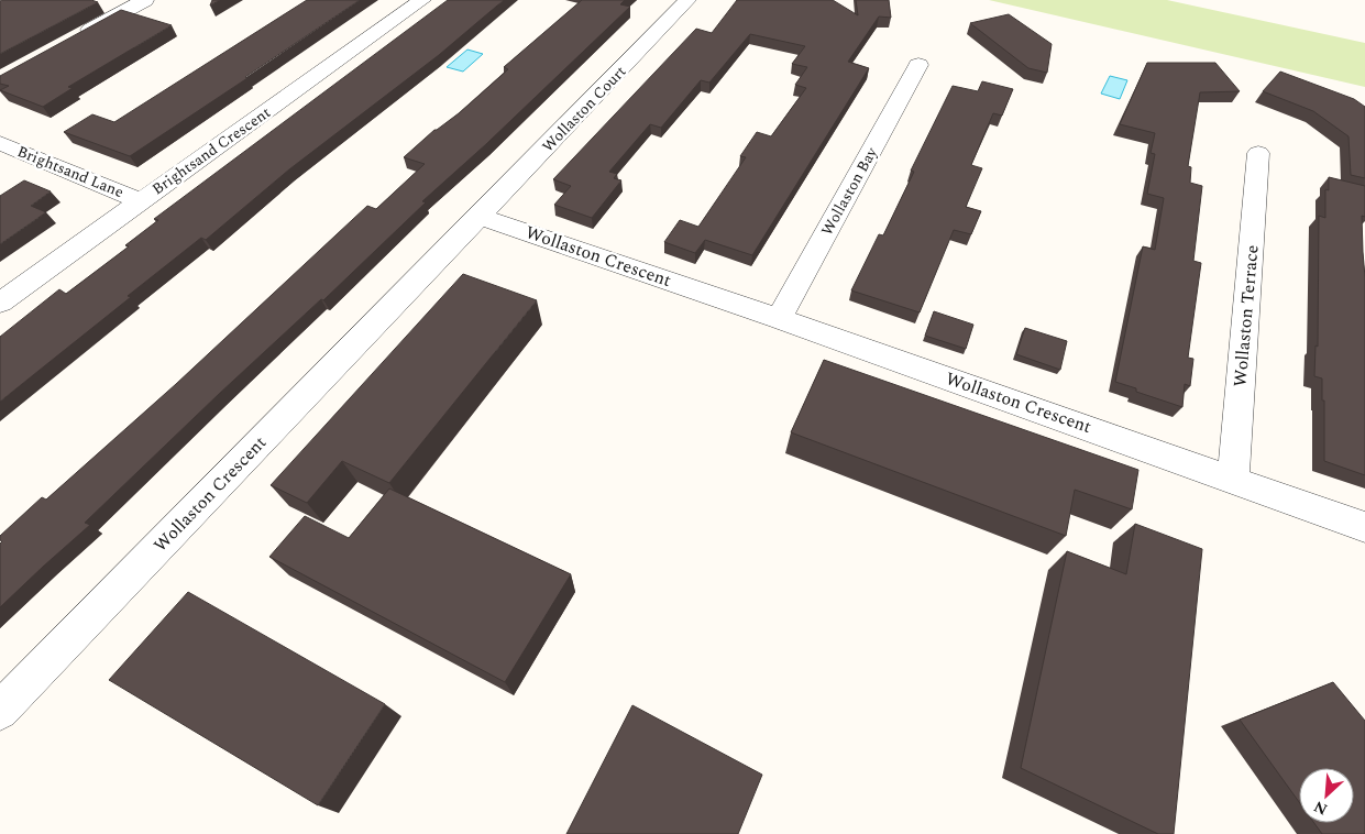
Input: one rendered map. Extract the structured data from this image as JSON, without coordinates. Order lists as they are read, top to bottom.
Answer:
{
  "streets": {
    "street": [
      "Wollaston Court",
      "Brightsand Crescent",
      "Brightsand Lane",
      "Wollaston Bay",
      "Wollaston Crescent",
      "Wollaston Terrace"
    ]
  },
  "crossings": [
    ["Wollaston Court", "Wollaston Crescent"],
    ["Brightsand Crescent", "Brightsand Lane"],
    ["Wollaston Bay", "Wollaston Crescent"],
    ["Wollaston Crescent", "Wollaston Terrace"]
  ],
  "north": "bottom left"
}
